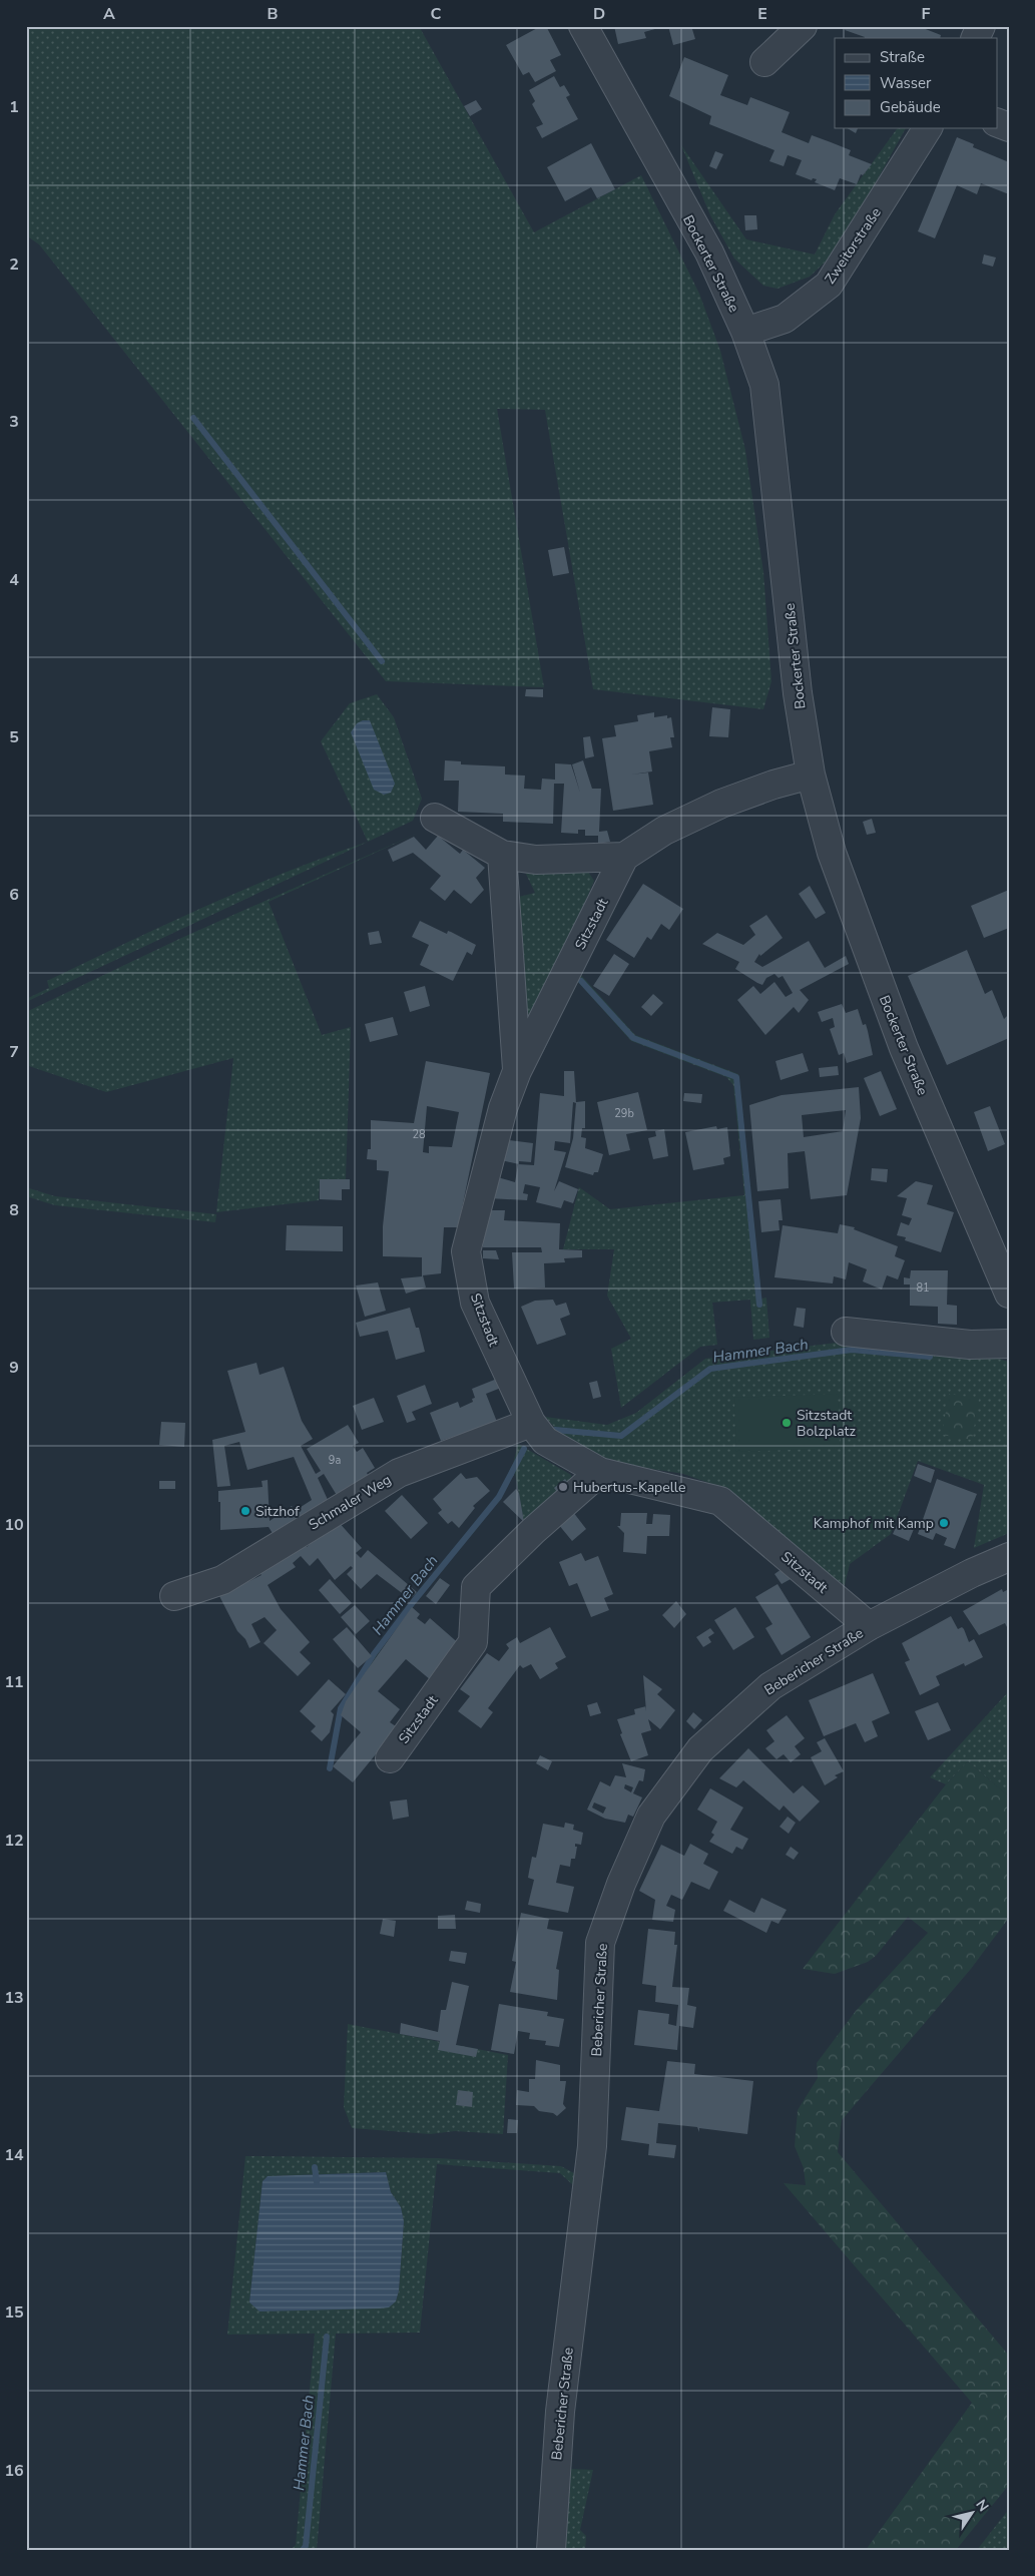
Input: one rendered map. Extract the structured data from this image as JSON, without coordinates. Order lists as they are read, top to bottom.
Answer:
{
  "streets": {
    "street": [
      "Zweitorstraße",
      "Bockerter Straße",
      "Sitzstadt",
      "Schmaler Weg",
      "Bebericher Straße"
    ]
  },
  "crossings": [
    ["Zweitorstraße", "Bockerter Straße"],
    ["Sitzstadt", "Schmaler Weg"],
    ["Sitzstadt", "Bebericher Straße"]
  ],
  "water": ["Hammer Bach"],
  "places": [
    "Sitzstadt Bolzplatz",
    "Hubertus-Kapelle",
    "Sitzhof",
    "Kamphof mit Kamp"
  ],
  "house_numbers": [
    "29b",
    "28",
    "81",
    "9a"
  ],
  "legend": ["Straße", "Wasser", "Gebäude"],
  "north": "top right",
  "grid": {
    "columns": [
      "A",
      "B",
      "C",
      "D",
      "E",
      "F"
    ],
    "rows": [
      "1",
      "2",
      "3",
      "4",
      "5",
      "6",
      "7",
      "8",
      "9",
      "10",
      "11",
      "12",
      "13",
      "14",
      "15",
      "16"
    ]
  }
}
